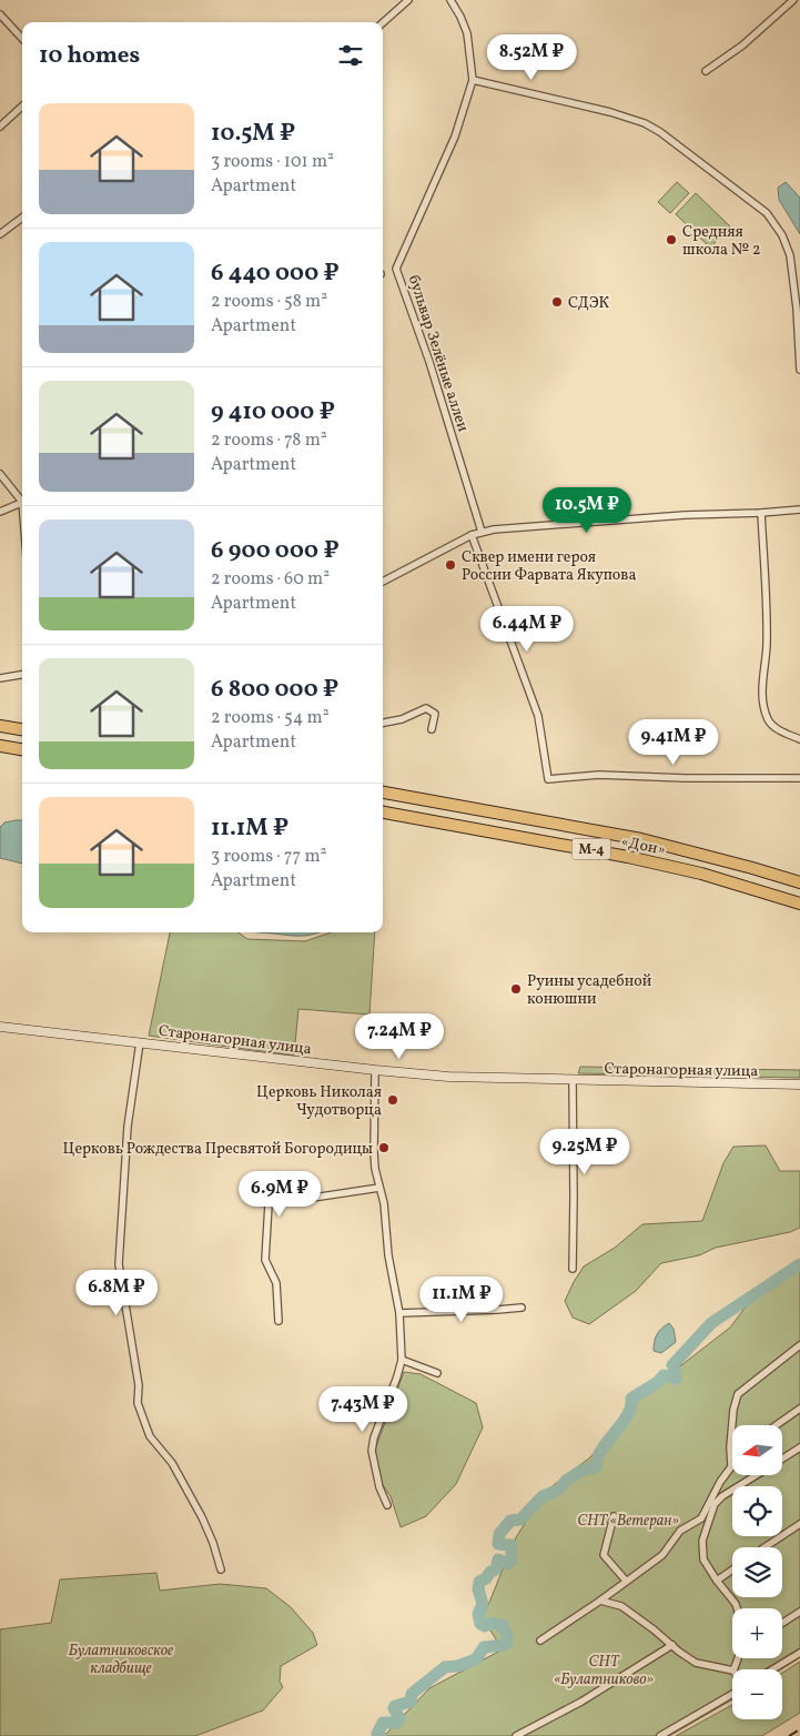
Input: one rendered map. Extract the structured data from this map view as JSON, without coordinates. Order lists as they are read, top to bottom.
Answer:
{
  "streets": {
    "highway": ["«Дон»", "М-4"],
    "main road": ["Старонагорная улица"],
    "street": ["бульвар Зелёные аллеи"]
  },
  "parks": ["СНТ «Ветеран»", "Булатниковское кладбище", "СНТ «Булатниково»"],
  "places": [
    "Средняя школа № 2",
    "СДЭК",
    "Сквер имени героя России Фарвата Якупова",
    "Руины усадебной конюшни",
    "Церковь Николая Чудотворца",
    "Церковь Рождества Пресвятой Богородицы"
  ],
  "north": "left",
  "page": {
    "heading": "10 homes",
    "price": [
      "8.52M ₽",
      "10.5M ₽",
      "6.44M ₽",
      "9.41M ₽",
      "7.24M ₽",
      "9.25M ₽",
      "6.9M ₽",
      "6.8M ₽",
      "11.1M ₽",
      "7.43M ₽"
    ],
    "list": [
      {
        "name": "10.5M ₽",
        "note": "3 rooms · 101 m² · Apartment"
      },
      {
        "name": "6 440 000 ₽",
        "note": "2 rooms · 58 m² · Apartment"
      },
      {
        "name": "9 410 000 ₽",
        "note": "2 rooms · 78 m² · Apartment"
      },
      {
        "name": "6 900 000 ₽",
        "note": "2 rooms · 60 m² · Apartment"
      },
      {
        "name": "6 800 000 ₽",
        "note": "2 rooms · 54 m² · Apartment"
      },
      {
        "name": "11.1M ₽",
        "note": "3 rooms · 77 m² · Apartment"
      }
    ],
    "map_buttons": ["+", "−"]
  }
}
